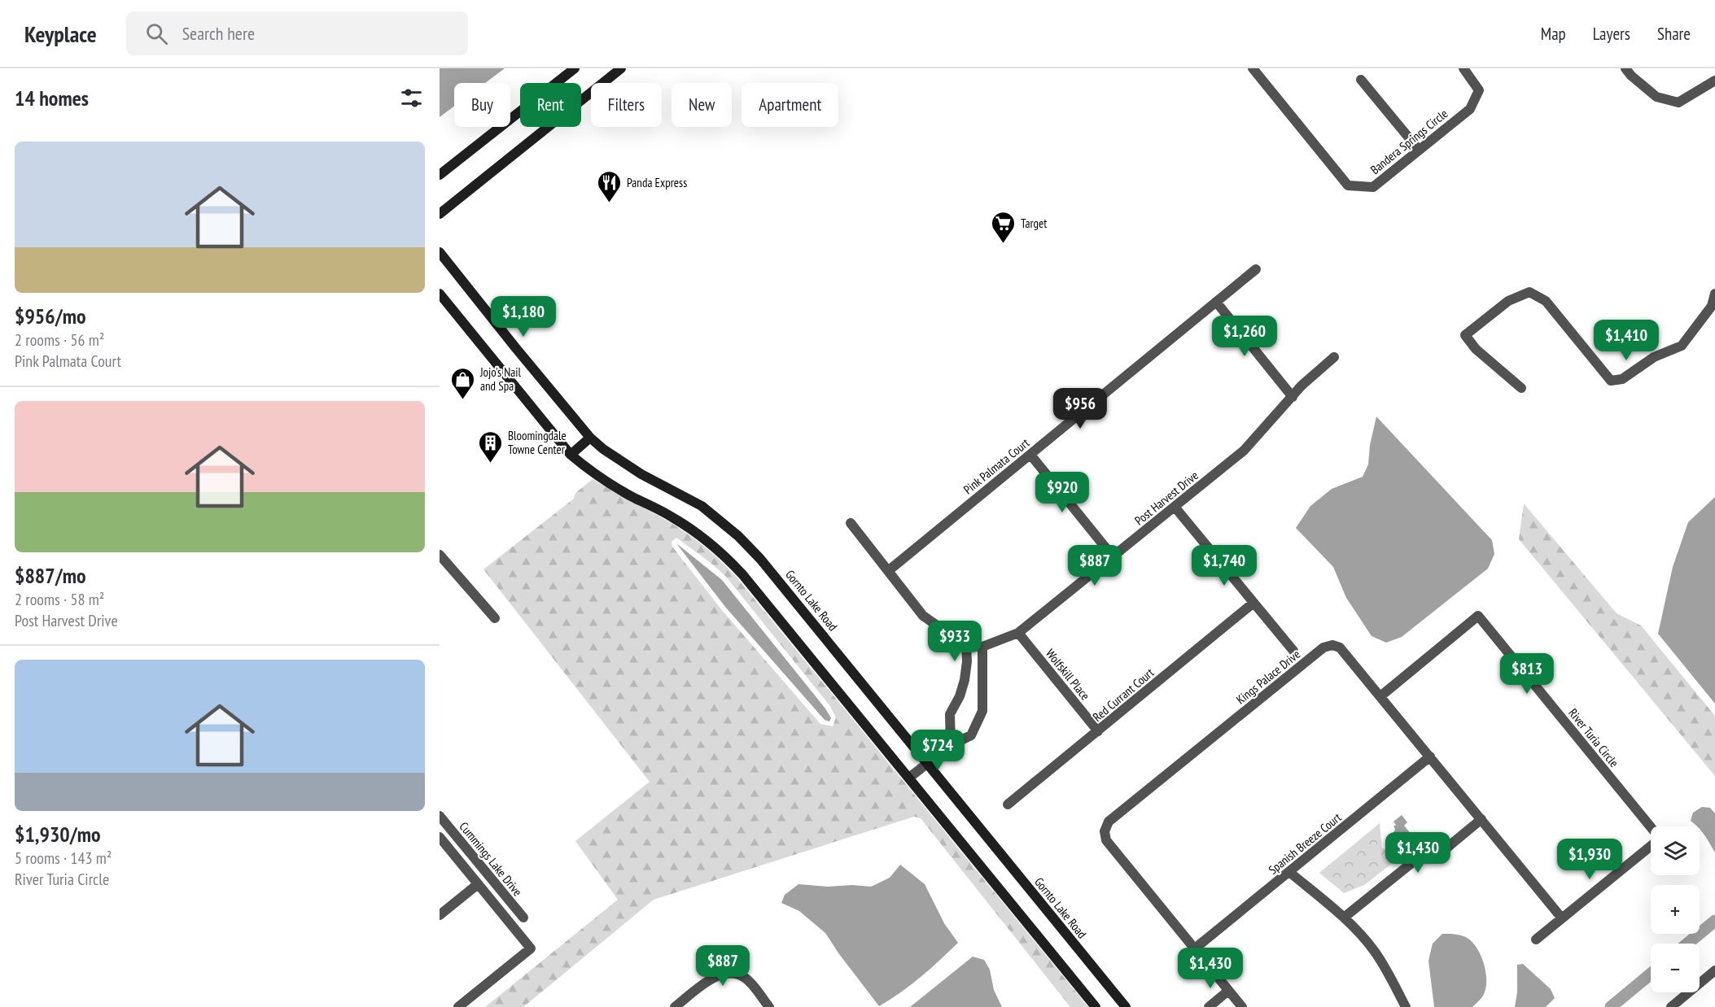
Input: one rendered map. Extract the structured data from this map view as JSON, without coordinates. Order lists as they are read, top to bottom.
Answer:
{
  "streets": {
    "street": [
      "Bandera Springs Circle",
      "Pink Palmata Court",
      "Post Harvest Drive",
      "Gornto Lake Road",
      "Wolfskill Place",
      "Kings Palace Drive",
      "Red Currant Court",
      "River Turia Circle",
      "Spanish Breeze Court",
      "Cummings Lake Drive"
    ]
  },
  "crossings": [
    ["Post Harvest Drive", "Wolfskill Place"],
    ["Wolfskill Place", "Red Currant Court"],
    ["Kings Palace Drive", "River Turia Circle"],
    ["Kings Palace Drive", "Spanish Breeze Court"]
  ],
  "places": {
    "restaurant": ["Panda Express"],
    "supermarket": ["Target"],
    "shop": ["Jojo's Nail and Spa"],
    "building": ["Bloomingdale Towne Center"]
  },
  "page": {
    "header": "Keyplace",
    "search": "Search here",
    "nav": ["Map", "Layers", "Share"],
    "heading": "14 homes",
    "chip": [
      "Buy",
      "Rent",
      "Filters",
      "New",
      "Apartment"
    ],
    "list": [
      {
        "name": "$956/mo",
        "note": "2 rooms · 56 m² · Pink Palmata Court"
      },
      {
        "name": "$887/mo",
        "note": "2 rooms · 58 m² · Post Harvest Drive"
      },
      {
        "name": "$1,930/mo",
        "note": "5 rooms · 143 m² · River Turia Circle"
      }
    ],
    "price": [
      "$1,180",
      "$1,260",
      "$1,410",
      "$956",
      "$920",
      "$887",
      "$1,740",
      "$933",
      "$813",
      "$724",
      "$1,430",
      "$1,930",
      "$887",
      "$1,430"
    ],
    "map_buttons": ["+", "−"]
  }
}
